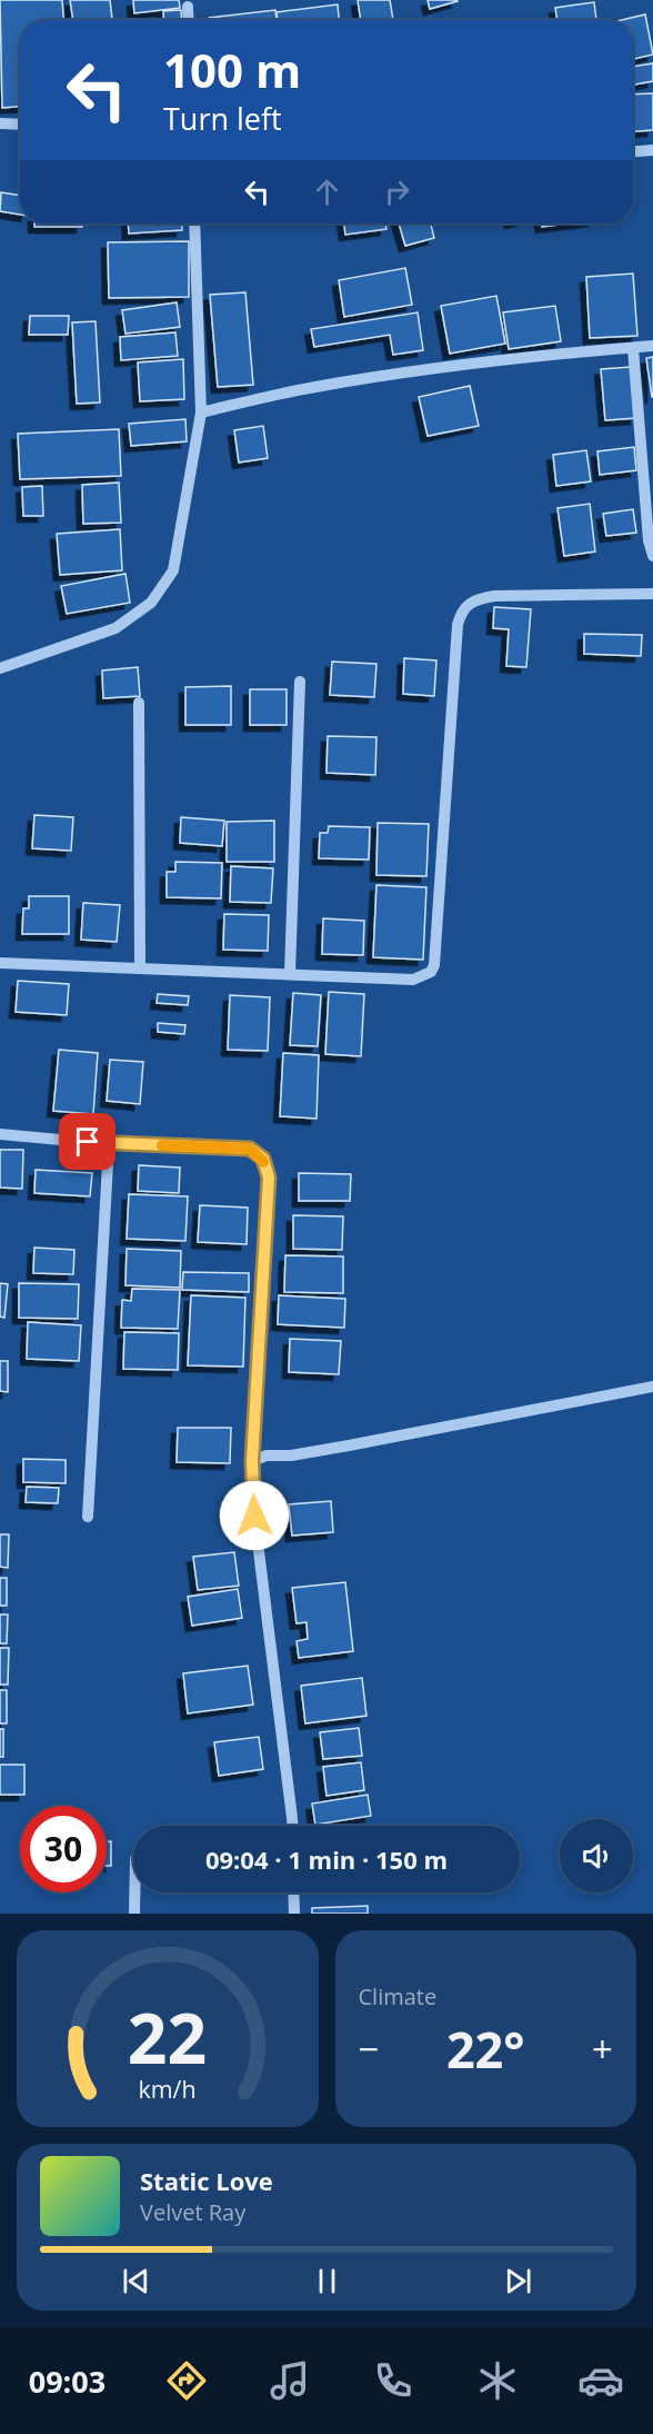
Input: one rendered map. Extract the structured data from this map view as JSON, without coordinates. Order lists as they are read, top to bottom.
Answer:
{
  "page": {
    "turn": ["100 m", "Turn left"],
    "limit": "30",
    "trip": "09:04 · 1 min · 150 m",
    "tile": "Climate",
    "heat": ["−", "22°", "+"],
    "song": ["Static Love", "Velvet Ray"],
    "tabs": "09:03",
    "gauge": ["22", "km/h"]
  }
}
